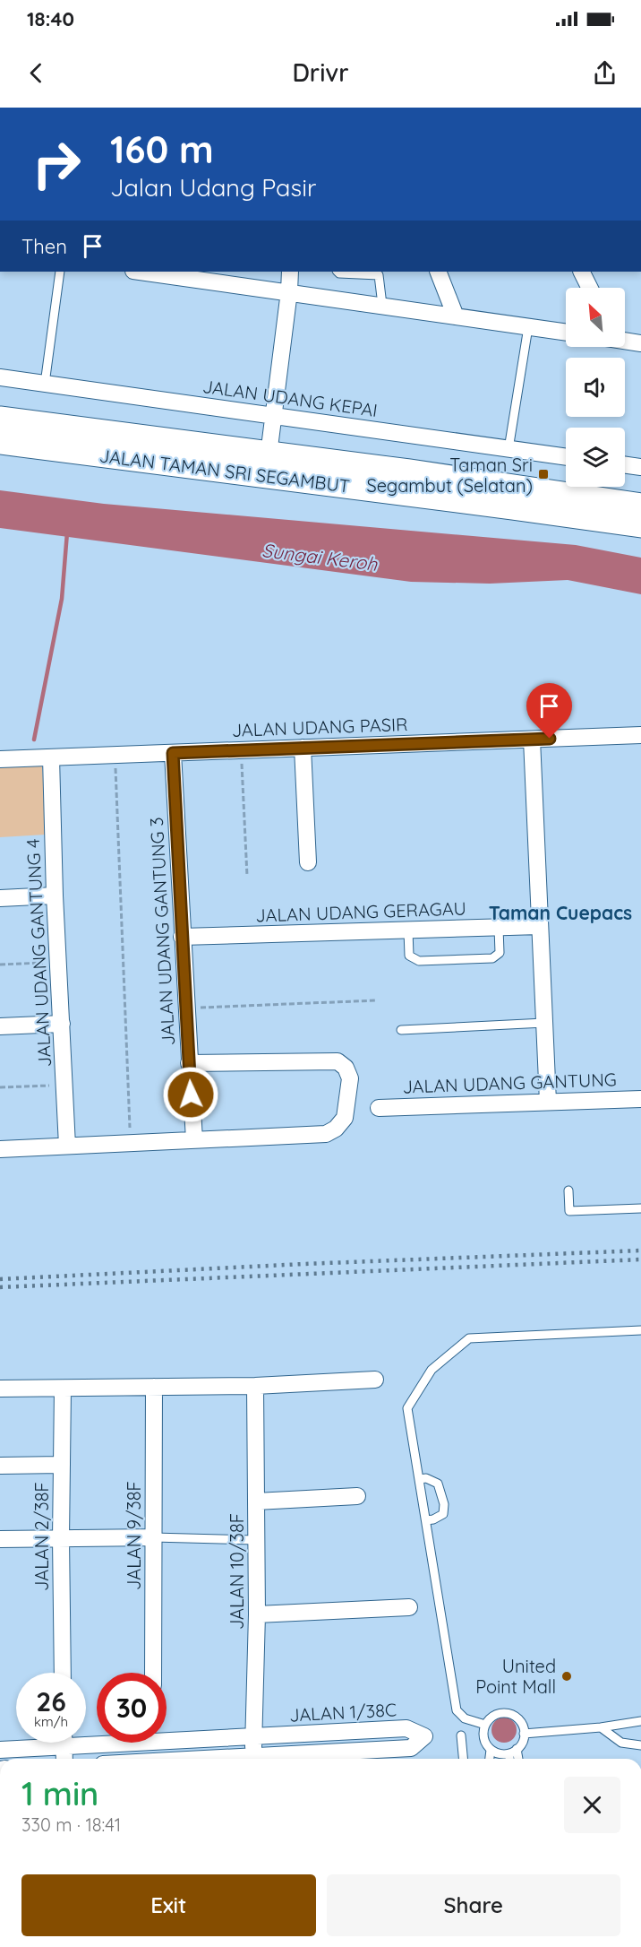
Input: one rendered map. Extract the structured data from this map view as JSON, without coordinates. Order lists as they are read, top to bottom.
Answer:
{
  "streets": {
    "street": [
      "JALAN UDANG KEPAI",
      "JALAN TAMAN SRI SEGAMBUT",
      "JALAN UDANG PASIR",
      "JALAN UDANG GERAGAU",
      "JALAN UDANG GANTUNG 3",
      "JALAN UDANG GANTUNG 4",
      "JALAN UDANG GANTUNG",
      "JALAN 9/38F",
      "JALAN 2/38F",
      "JALAN 10/38F",
      "JALAN 1/38C"
    ]
  },
  "crossings": [
    ["JALAN UDANG PASIR", "JALAN UDANG GANTUNG 3"],
    ["JALAN UDANG PASIR", "JALAN UDANG GANTUNG 4"],
    ["JALAN UDANG GERAGAU", "JALAN UDANG GANTUNG 3"],
    ["JALAN 10/38F", "JALAN 1/38C"]
  ],
  "districts": ["Taman Cuepacs"],
  "water": ["Sungai Keroh"],
  "places": {
    "transit": ["Taman Sri Segambut (Selatan)"],
    "other": ["United Point Mall"]
  },
  "north": "top left",
  "page": {
    "status": "18:40",
    "header": "Drivr",
    "turn": ["160 m", "Jalan Udang Pasir"],
    "then": "Then",
    "speed": "26 km/h",
    "limit": "30",
    "heading": ["1 min", "330 m · 18:41"],
    "buttons": ["Exit", "Share"]
  }
}
